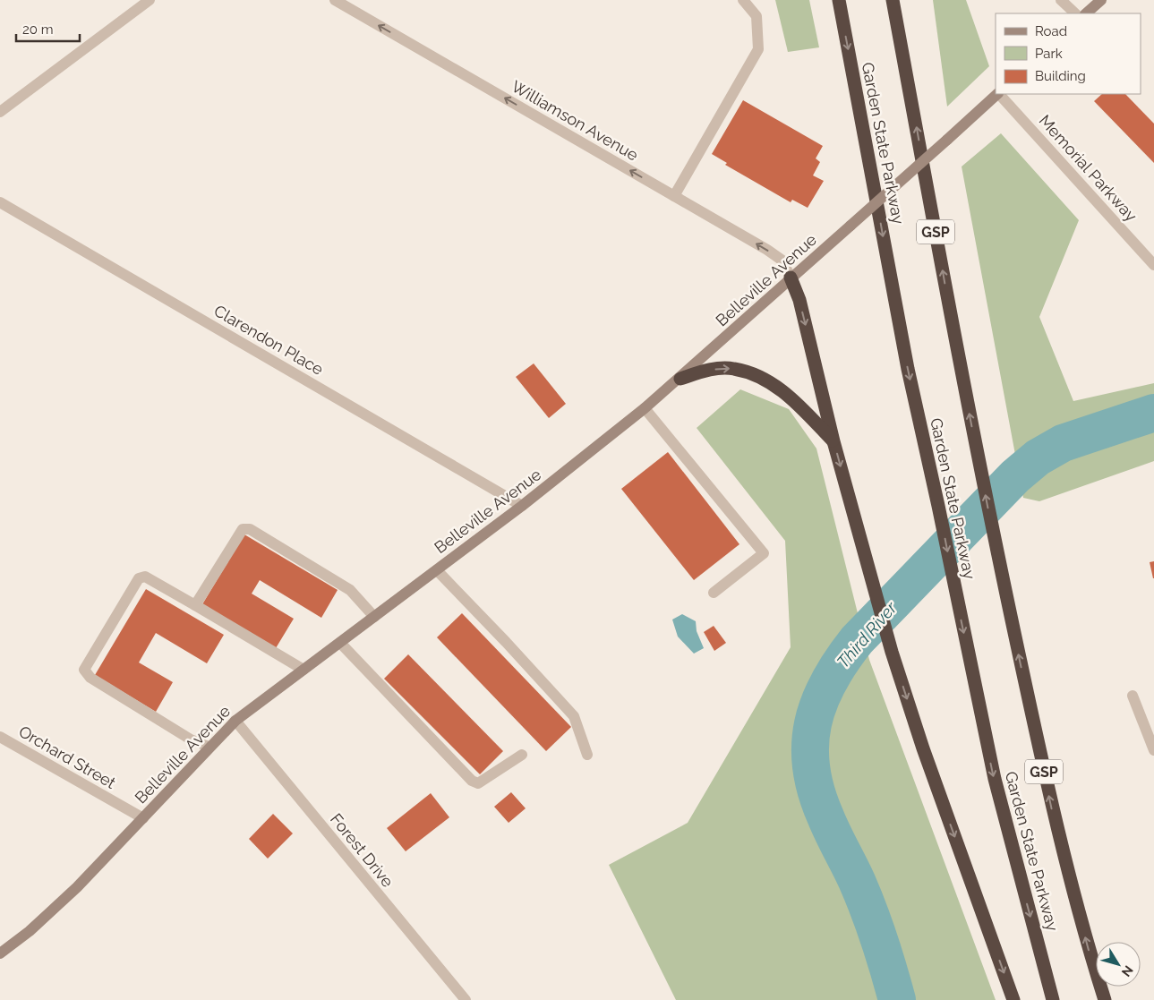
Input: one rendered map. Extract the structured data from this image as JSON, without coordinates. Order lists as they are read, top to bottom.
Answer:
{
  "streets": {
    "highway": ["Garden State Parkway", "GSP"],
    "main road": ["Belleville Avenue"],
    "street": [
      "Williamson Avenue",
      "Memorial Parkway",
      "Clarendon Place",
      "Orchard Street",
      "Forest Drive"
    ]
  },
  "crossings": [
    ["Williamson Avenue", "Belleville Avenue"],
    ["Belleville Avenue", "Clarendon Place"],
    ["Belleville Avenue", "Orchard Street"],
    ["Belleville Avenue", "Forest Drive"]
  ],
  "one_way": ["Williamson Avenue"],
  "water": ["Third River"],
  "legend": ["Road", "Park", "Building"],
  "scale_bar": "20 m",
  "north": "bottom right"
}
